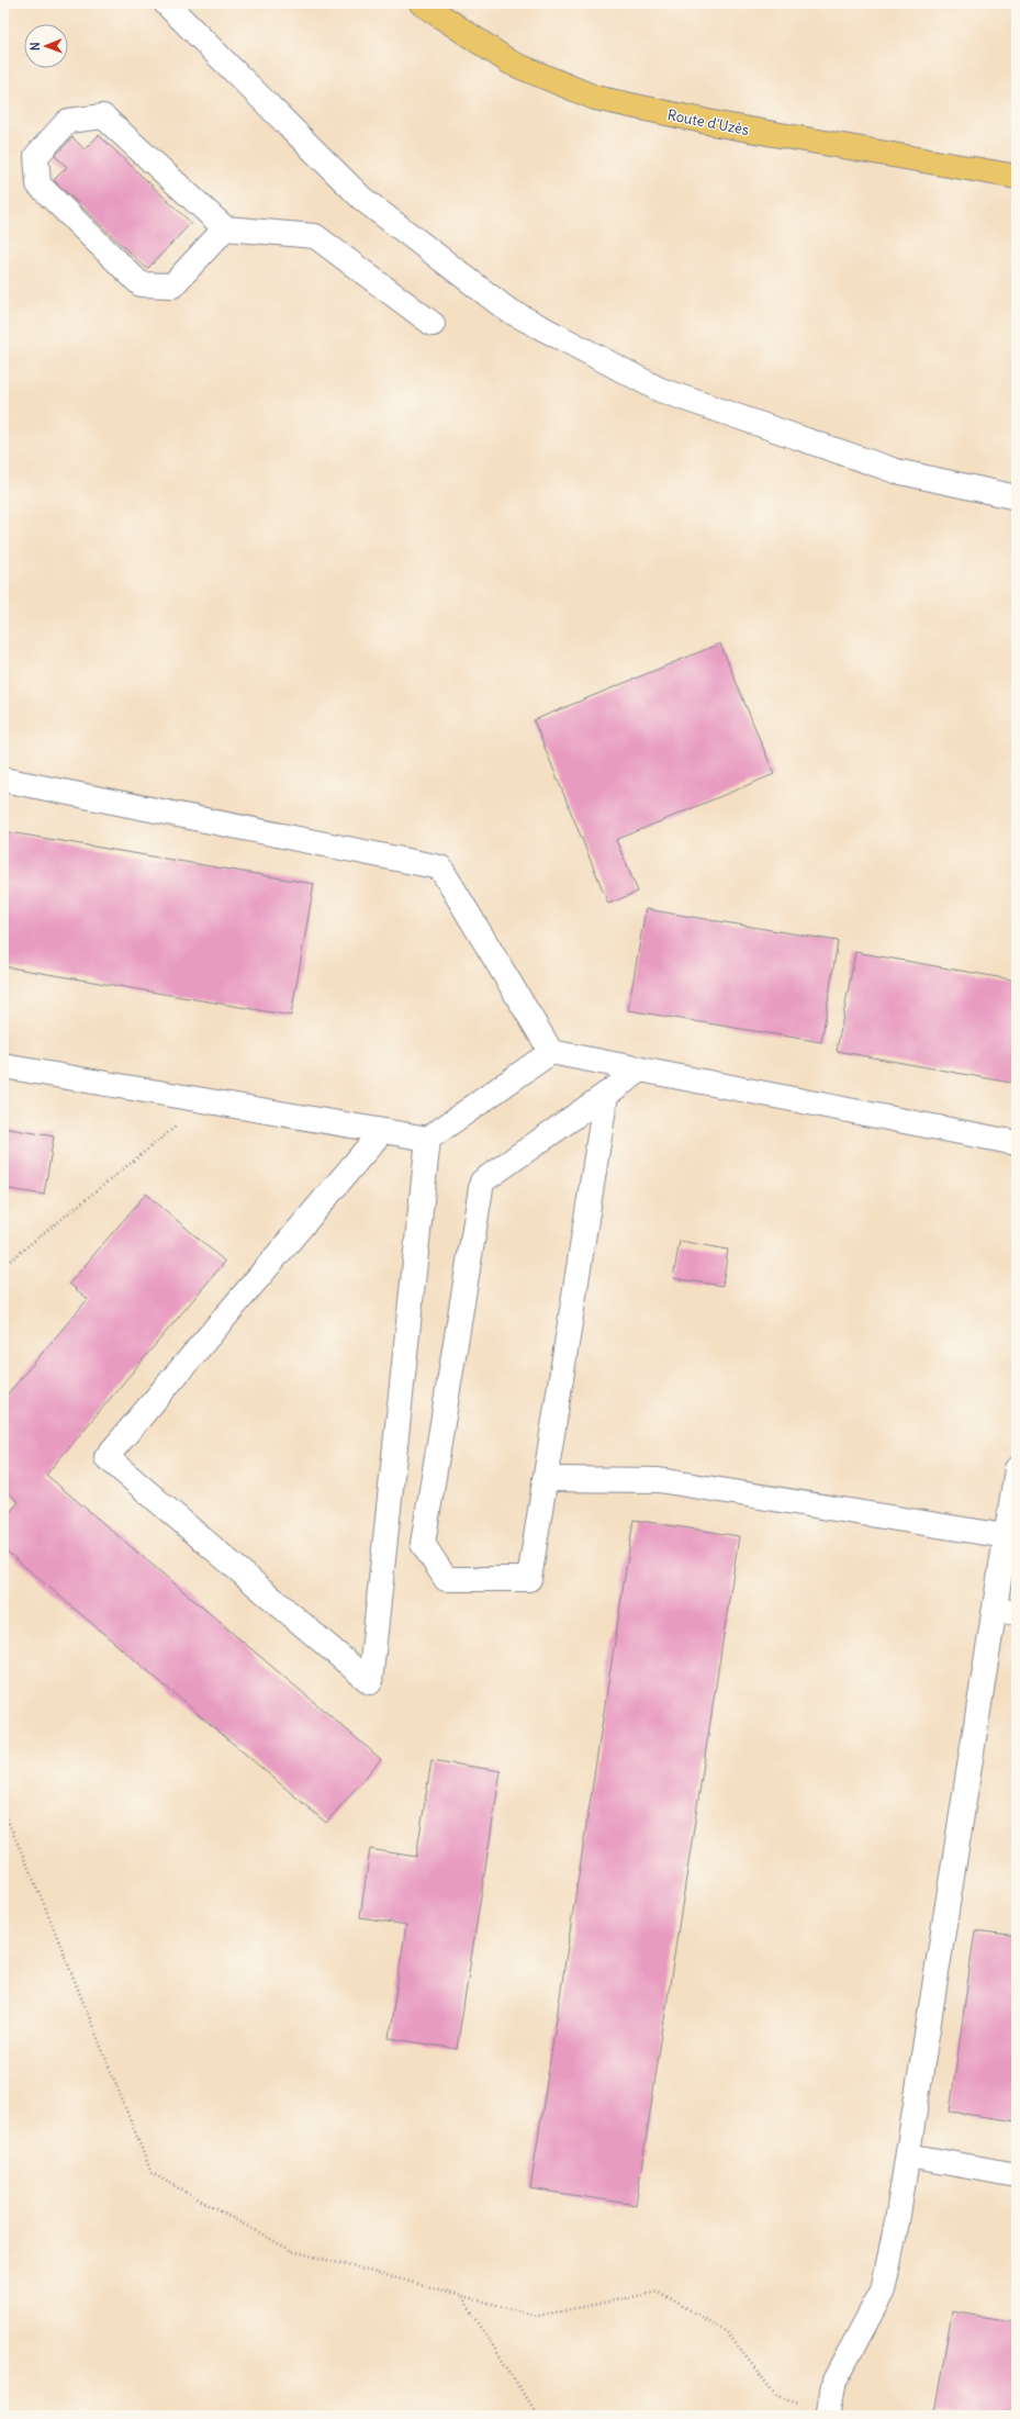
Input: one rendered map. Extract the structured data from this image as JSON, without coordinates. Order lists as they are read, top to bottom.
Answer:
{
  "streets": {
    "main road": ["Route d'Uzès"]
  },
  "north": "left"
}
